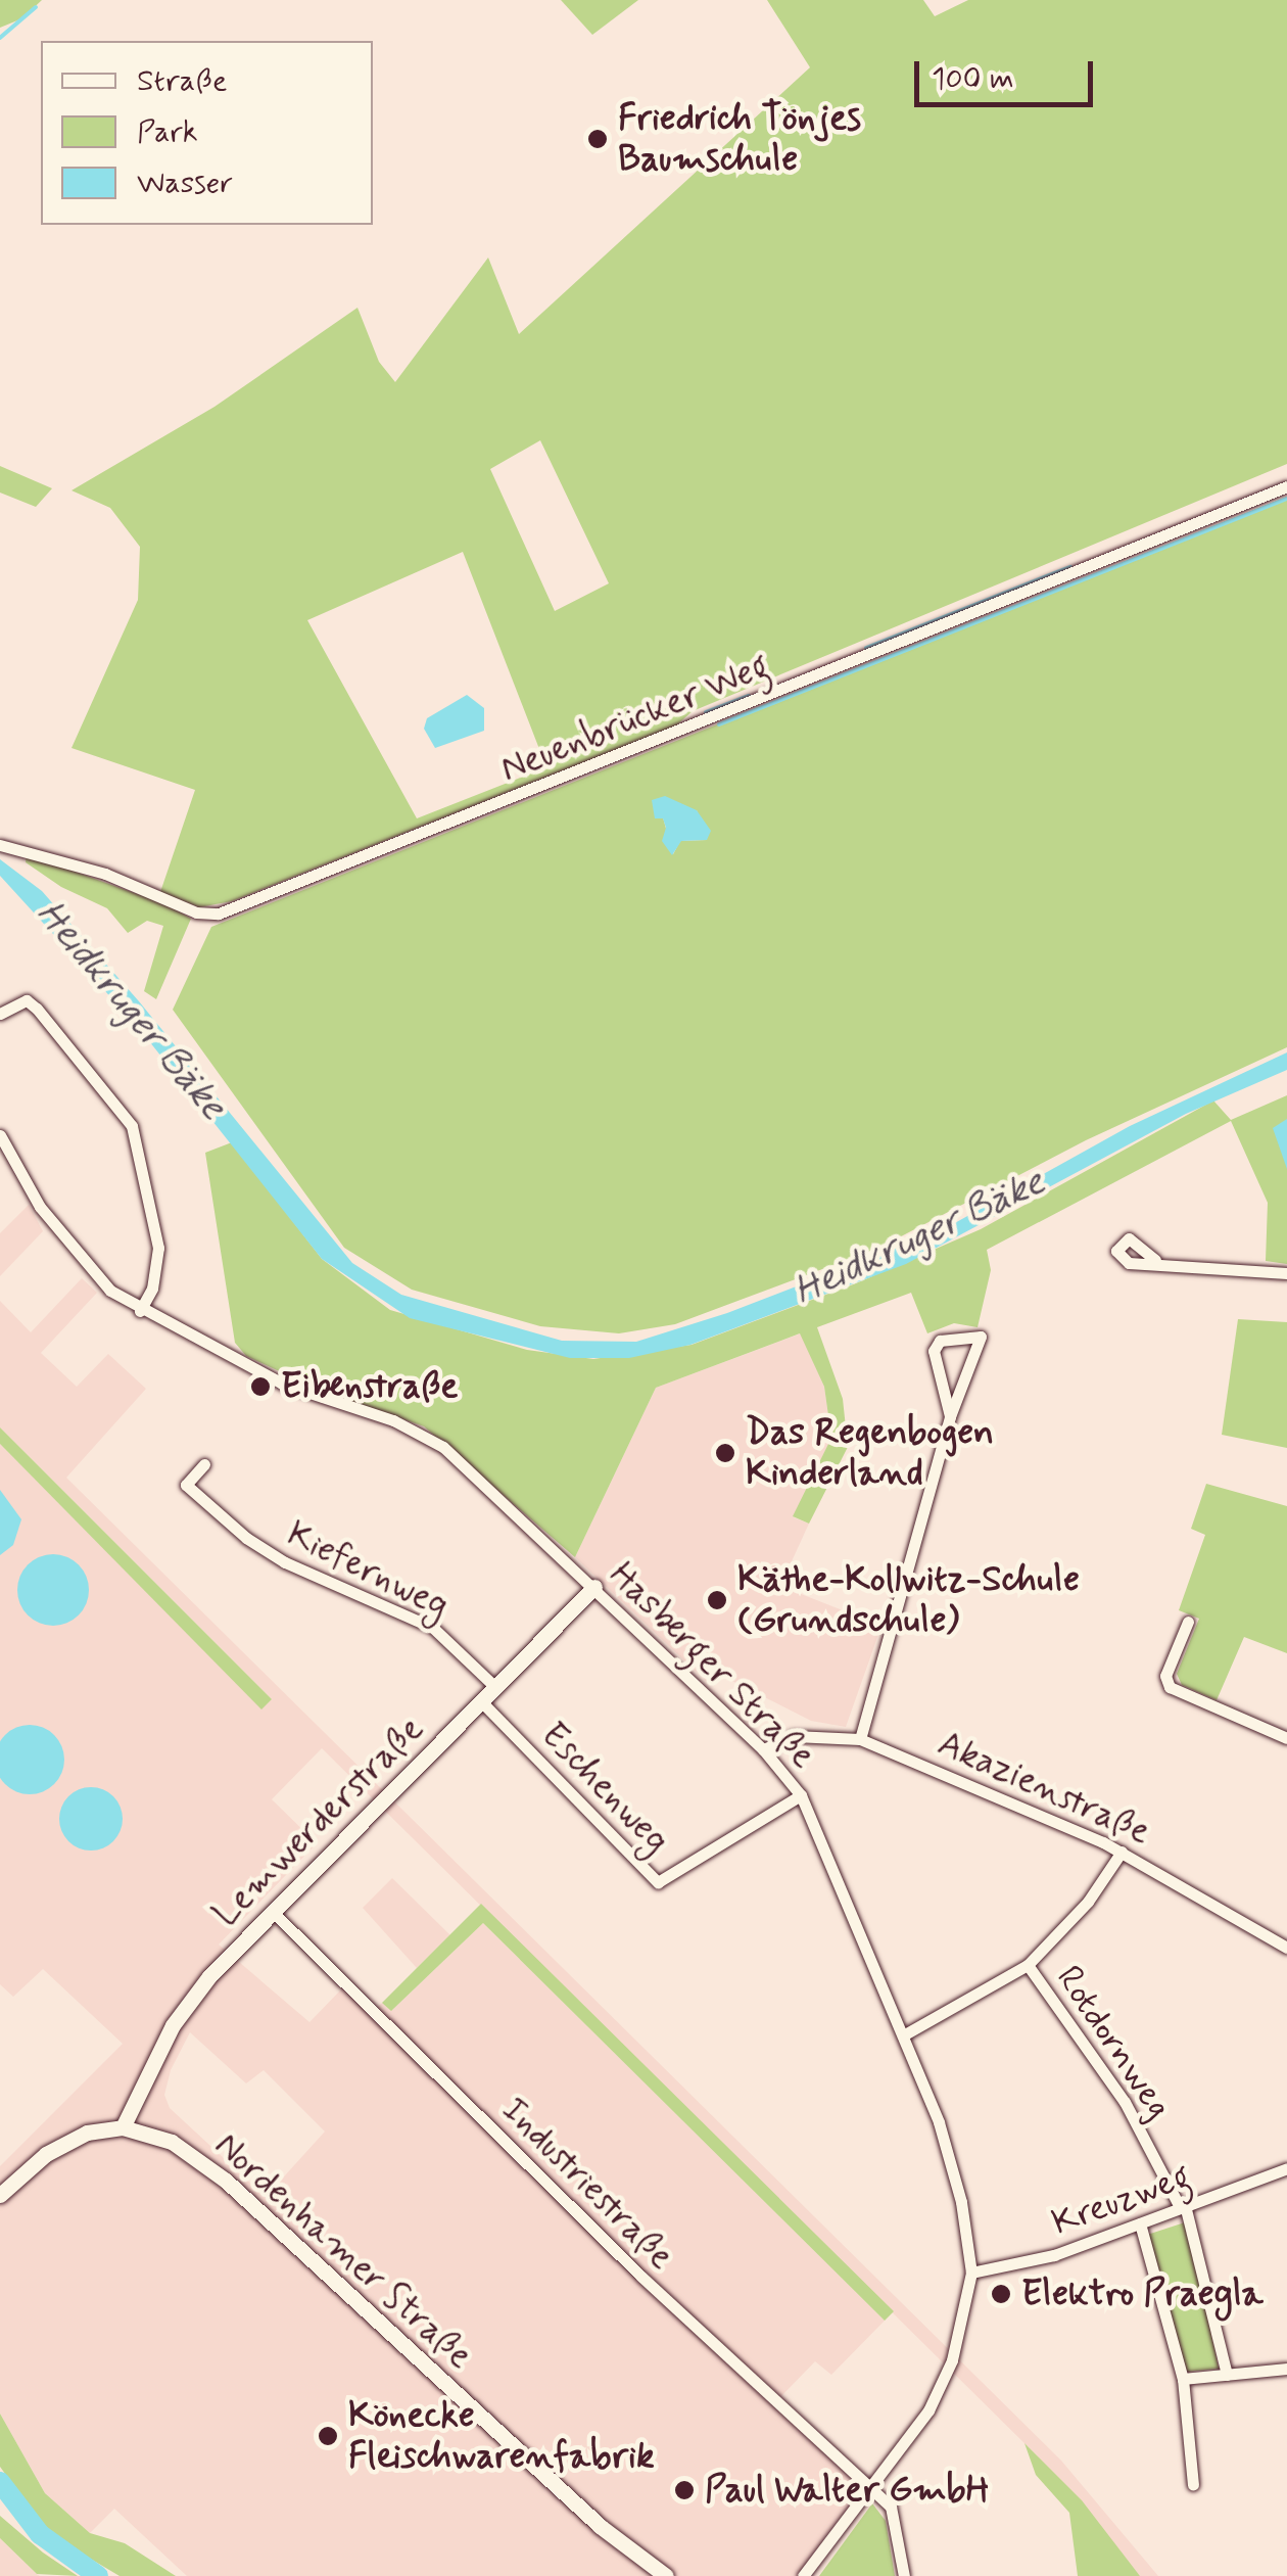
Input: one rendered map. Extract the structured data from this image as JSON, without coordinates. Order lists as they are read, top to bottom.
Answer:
{
  "streets": {
    "street": [
      "Neuenbrücker Weg",
      "Kiefernweg",
      "Hasberger Straße",
      "Eschenweg",
      "Akazienstraße",
      "Lemwerderstraße",
      "Rotdornweg",
      "Industriestraße",
      "Kreuzweg",
      "Nordenhamer Straße"
    ]
  },
  "crossings": [
    ["Kiefernweg", "Lemwerderstraße"],
    ["Hasberger Straße", "Eschenweg"],
    ["Hasberger Straße", "Akazienstraße"],
    ["Hasberger Straße", "Lemwerderstraße"],
    ["Hasberger Straße", "Industriestraße"],
    ["Hasberger Straße", "Kreuzweg"],
    ["Eschenweg", "Lemwerderstraße"],
    ["Lemwerderstraße", "Industriestraße"],
    ["Lemwerderstraße", "Nordenhamer Straße"],
    ["Rotdornweg", "Kreuzweg"]
  ],
  "water": ["Heidkruger Bäke"],
  "places": [
    "Friedrich Tönjes Baumschule",
    "Eibenstraße",
    "Das Regenbogen Kinderland",
    "Käthe-Kollwitz-Schule (Grundschule)",
    "Elektro Praegla",
    "Könecke Fleischwarenfabrik",
    "Paul Walter GmbH"
  ],
  "legend": ["Straße", "Park", "Wasser"],
  "scale_bar": "100 m"
}
